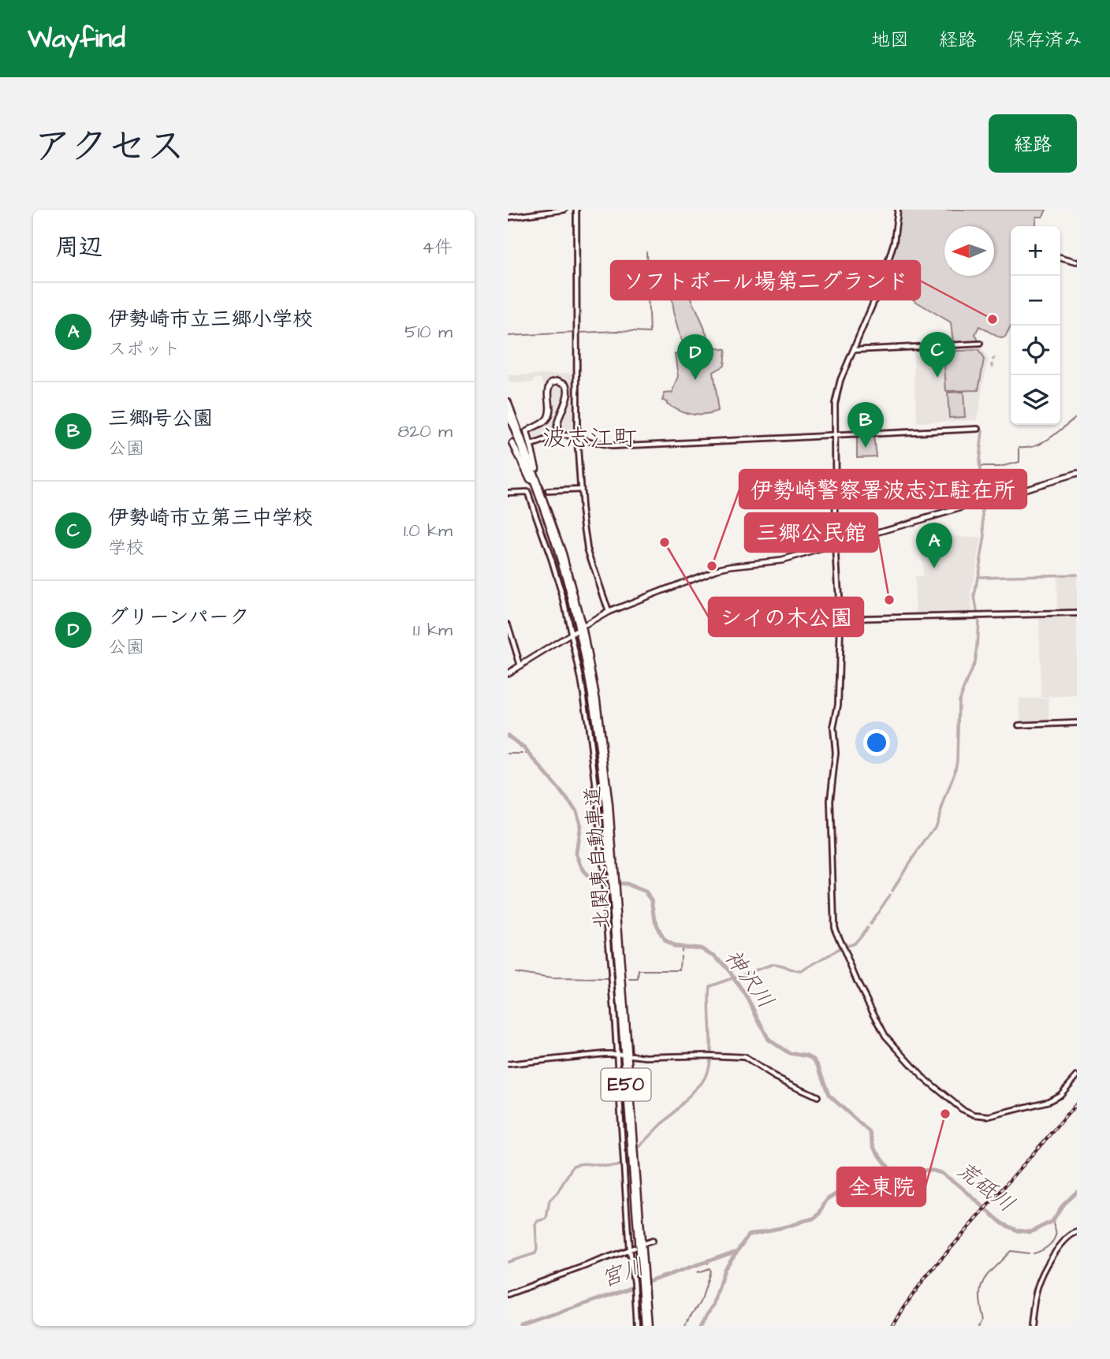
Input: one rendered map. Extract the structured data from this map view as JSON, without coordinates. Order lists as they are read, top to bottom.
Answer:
{
  "streets": {
    "highway": ["北関東自動車道", "E50"]
  },
  "districts": ["波志江町"],
  "water": ["神沢川", "荒砥川", "宮川"],
  "places": [
    "ソフトボール場第二グランド",
    "シイの木公園",
    "伊勢崎警察署波志江駐在所",
    "三郷公民館",
    "全東院"
  ],
  "north": "left",
  "page": {
    "header": "Wayfind",
    "nav": ["地図", "経路", "保存済み"],
    "title": "アクセス",
    "buttons": "経路",
    "heading": ["周辺", "4件"],
    "map_buttons": ["+", "−"],
    "list": [
      {
        "mark": "A",
        "name": "伊勢崎市立三郷小学校",
        "note": "スポット",
        "value": "510 m"
      },
      {
        "mark": "B",
        "name": "三郷1号公園",
        "note": "公園",
        "value": "820 m"
      },
      {
        "mark": "C",
        "name": "伊勢崎市立第三中学校",
        "note": "学校",
        "value": "1.0 km"
      },
      {
        "mark": "D",
        "name": "グリーンパーク",
        "note": "公園",
        "value": "1.1 km"
      }
    ],
    "pins": [
      "C",
      "D",
      "B",
      "A"
    ]
  }
}
